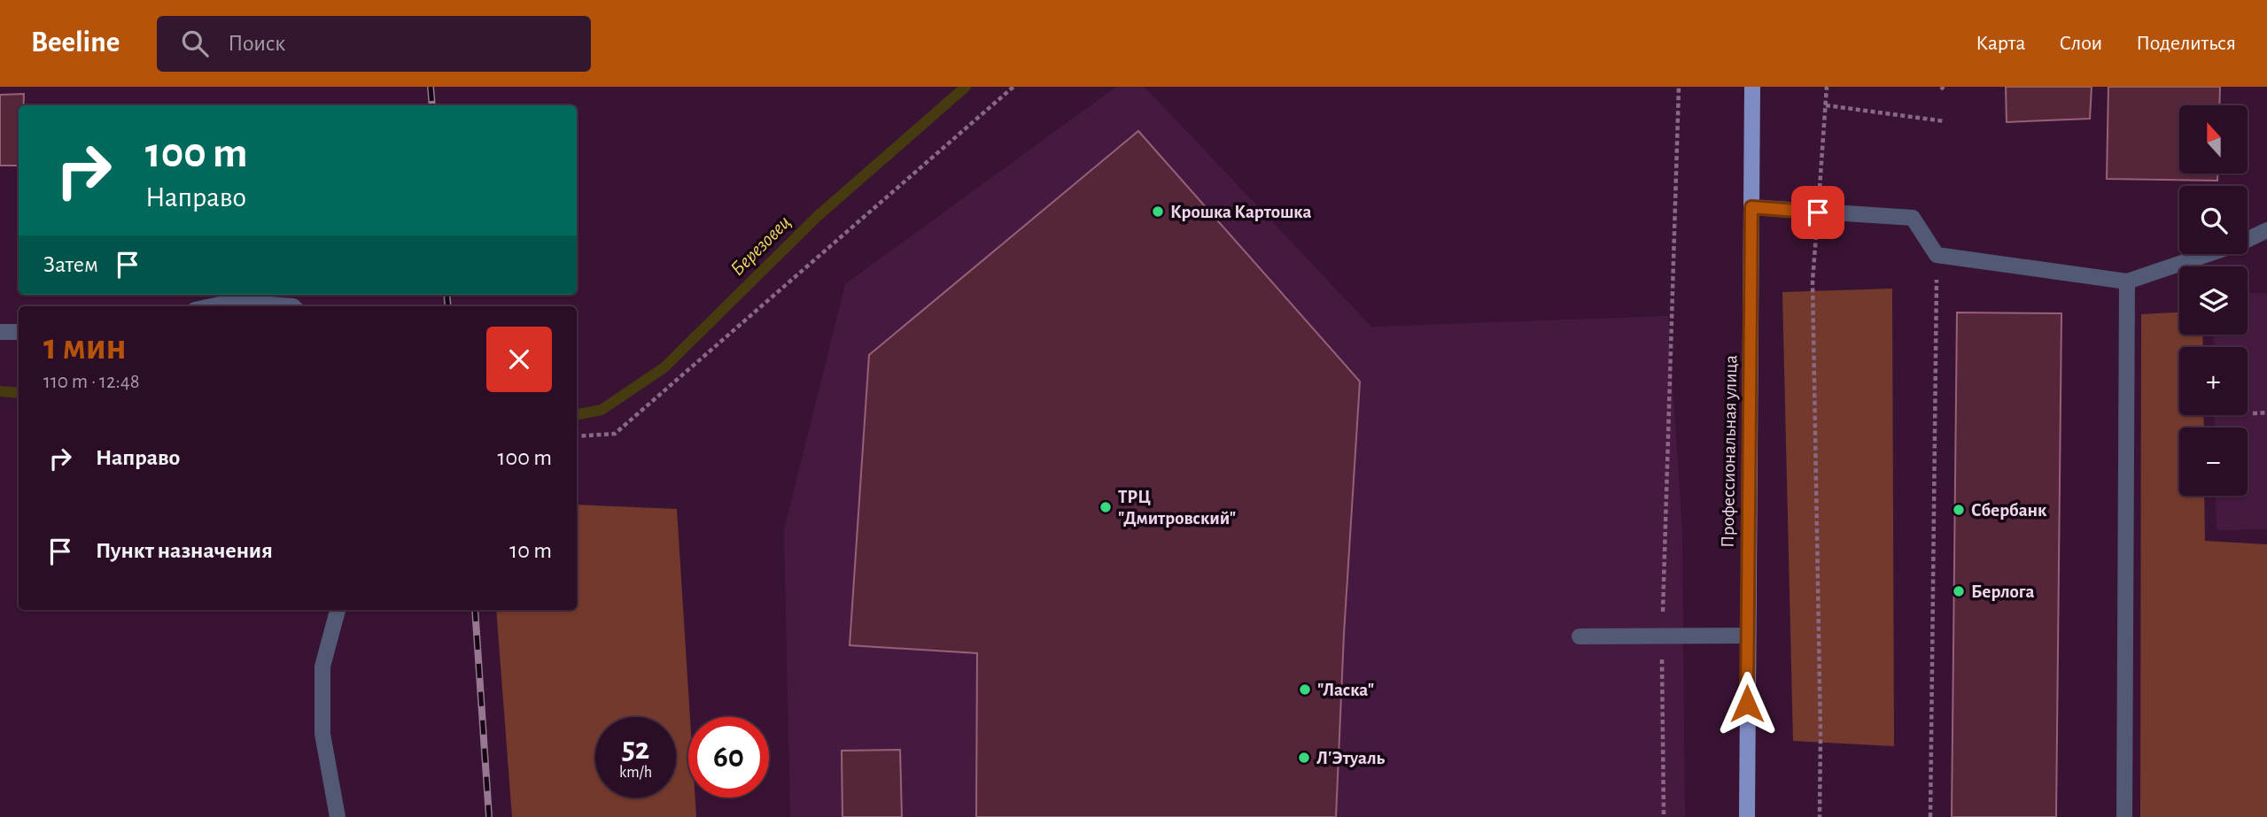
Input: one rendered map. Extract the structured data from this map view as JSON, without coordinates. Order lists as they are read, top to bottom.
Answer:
{
  "streets": {
    "main road": ["Профессиональная улица"]
  },
  "water": ["Березовец"],
  "places": [
    "Крошка Картошка",
    "ТРЦ \"Дмитровский\"",
    "Сбербанк",
    "Берлога",
    "\"Ласка\"",
    "Л'Этуаль"
  ],
  "north": "top",
  "page": {
    "header": "Beeline",
    "search": "Поиск",
    "nav": ["Карта", "Слои", "Поделиться"],
    "map_buttons": ["+", "−"],
    "turn": ["100 m", "Направо"],
    "then": "Затем",
    "heading": ["1 мин", "110 m · 12:48"],
    "list": [
      {
        "name": "Направо",
        "value": "100 m"
      },
      {
        "name": "Пункт назначения",
        "value": "10 m"
      }
    ],
    "speed": "52 km/h",
    "limit": "60"
  }
}
